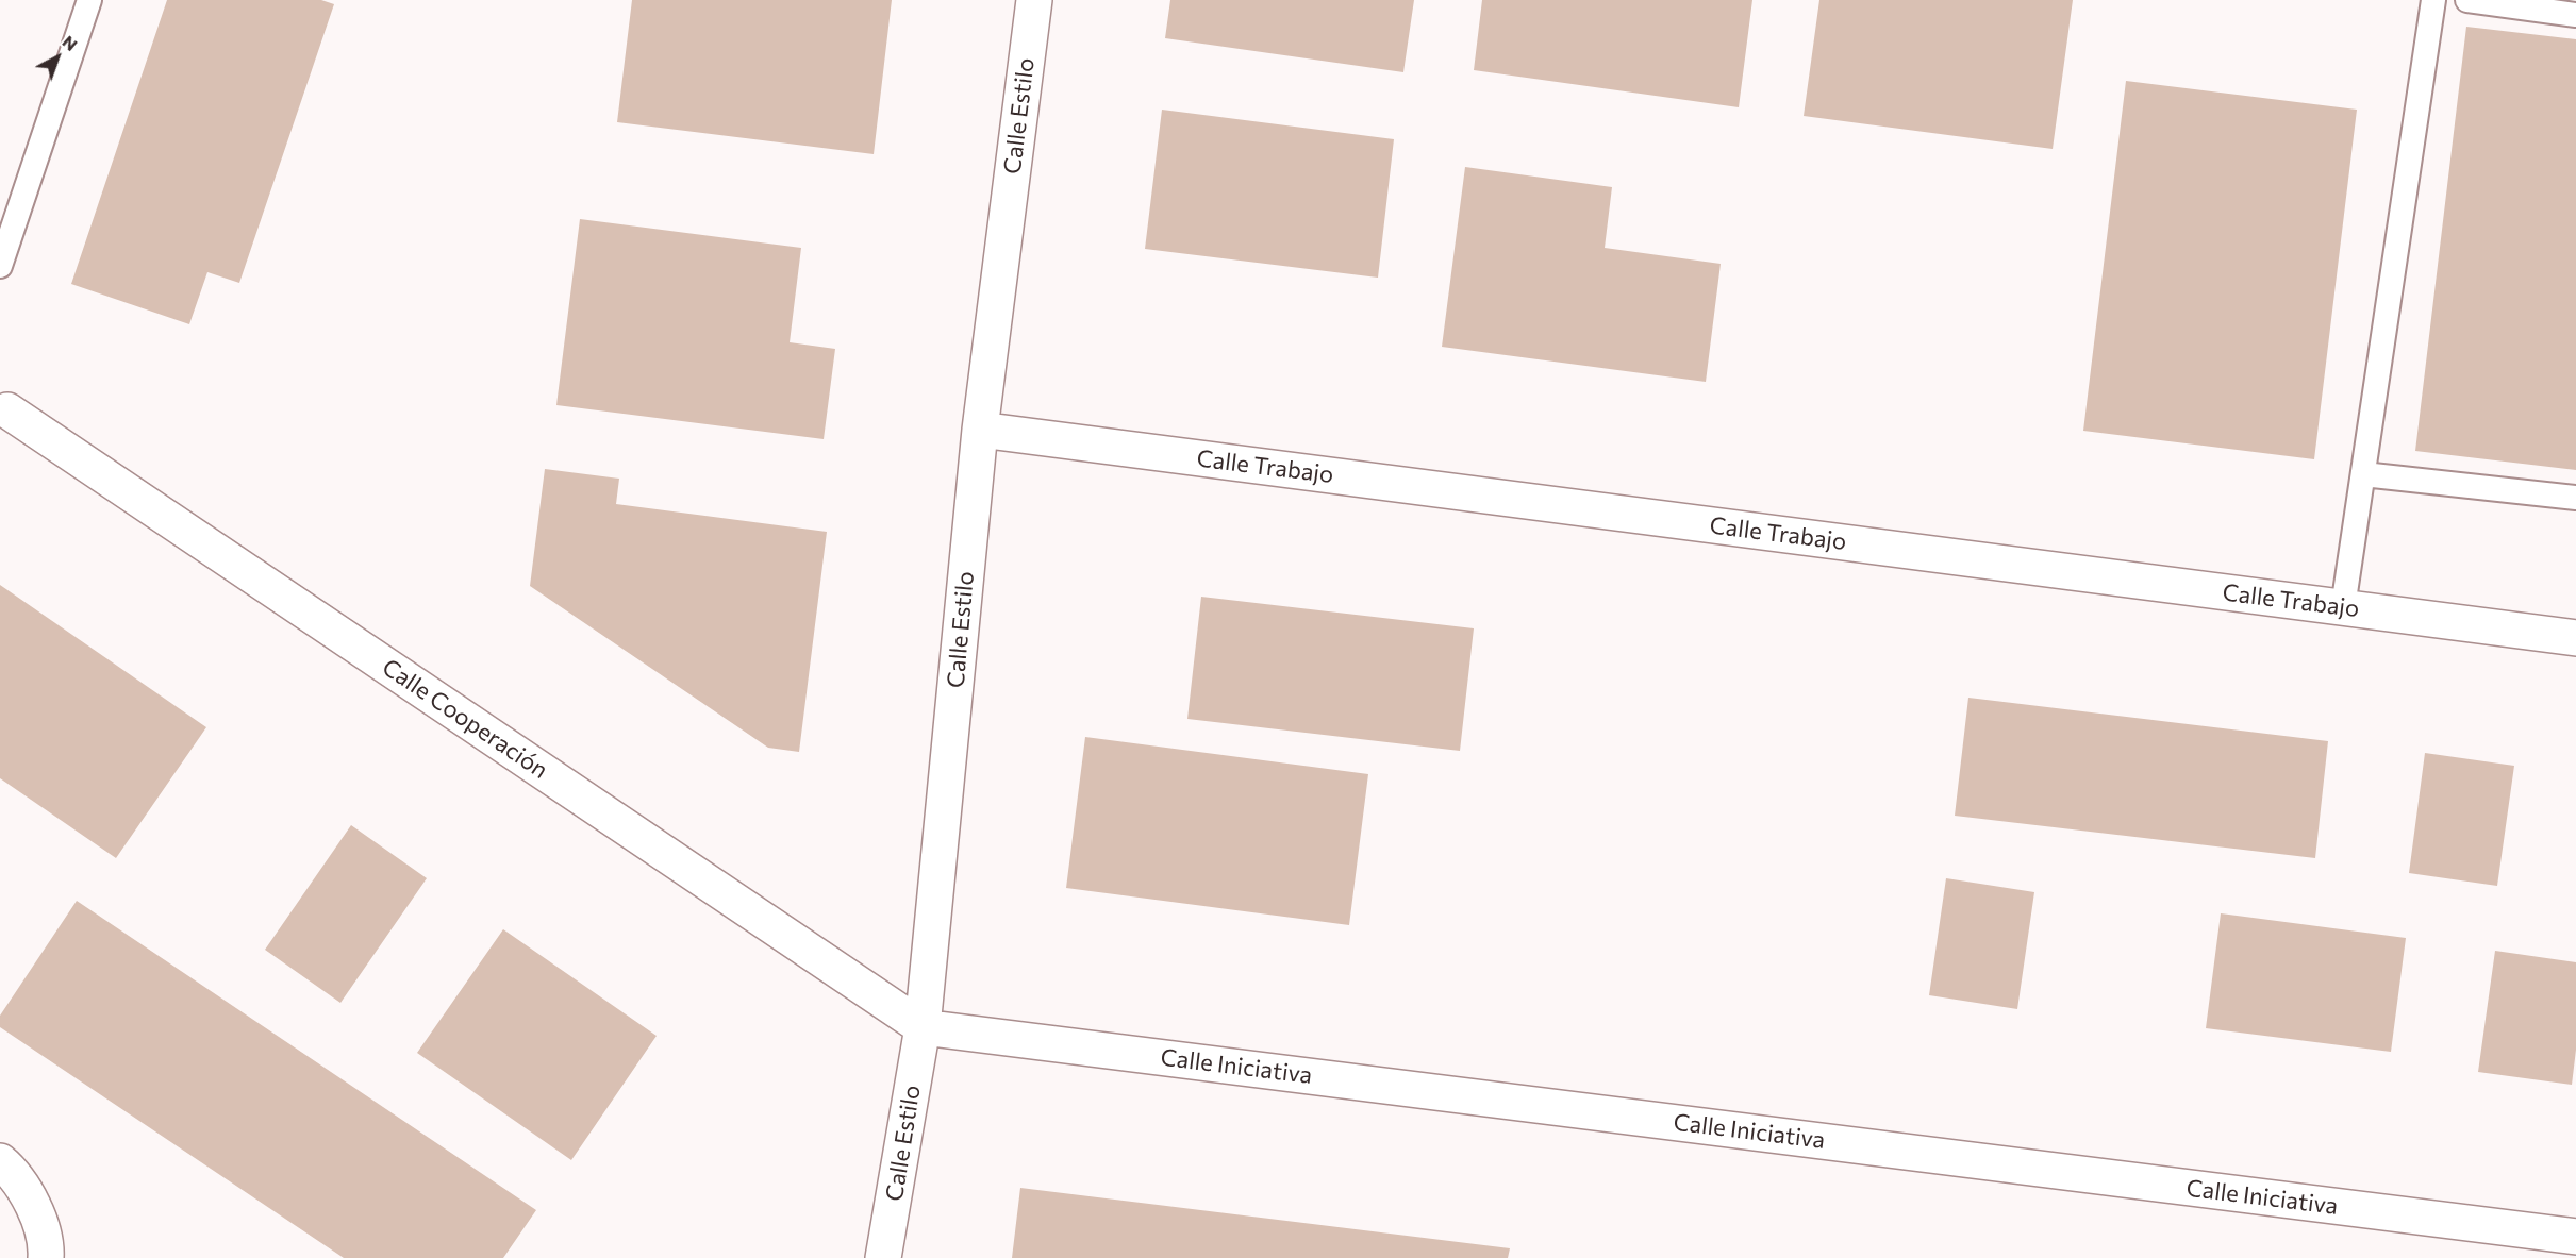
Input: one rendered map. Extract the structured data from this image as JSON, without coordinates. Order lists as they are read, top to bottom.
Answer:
{
  "streets": {
    "street": [
      "Calle Estilo",
      "Calle Trabajo",
      "Calle Cooperación",
      "Calle Iniciativa"
    ]
  },
  "crossings": [
    ["Calle Estilo", "Calle Trabajo"],
    ["Calle Estilo", "Calle Cooperación"],
    ["Calle Estilo", "Calle Iniciativa"],
    ["Calle Cooperación", "Calle Iniciativa"]
  ],
  "north": "top right"
}
